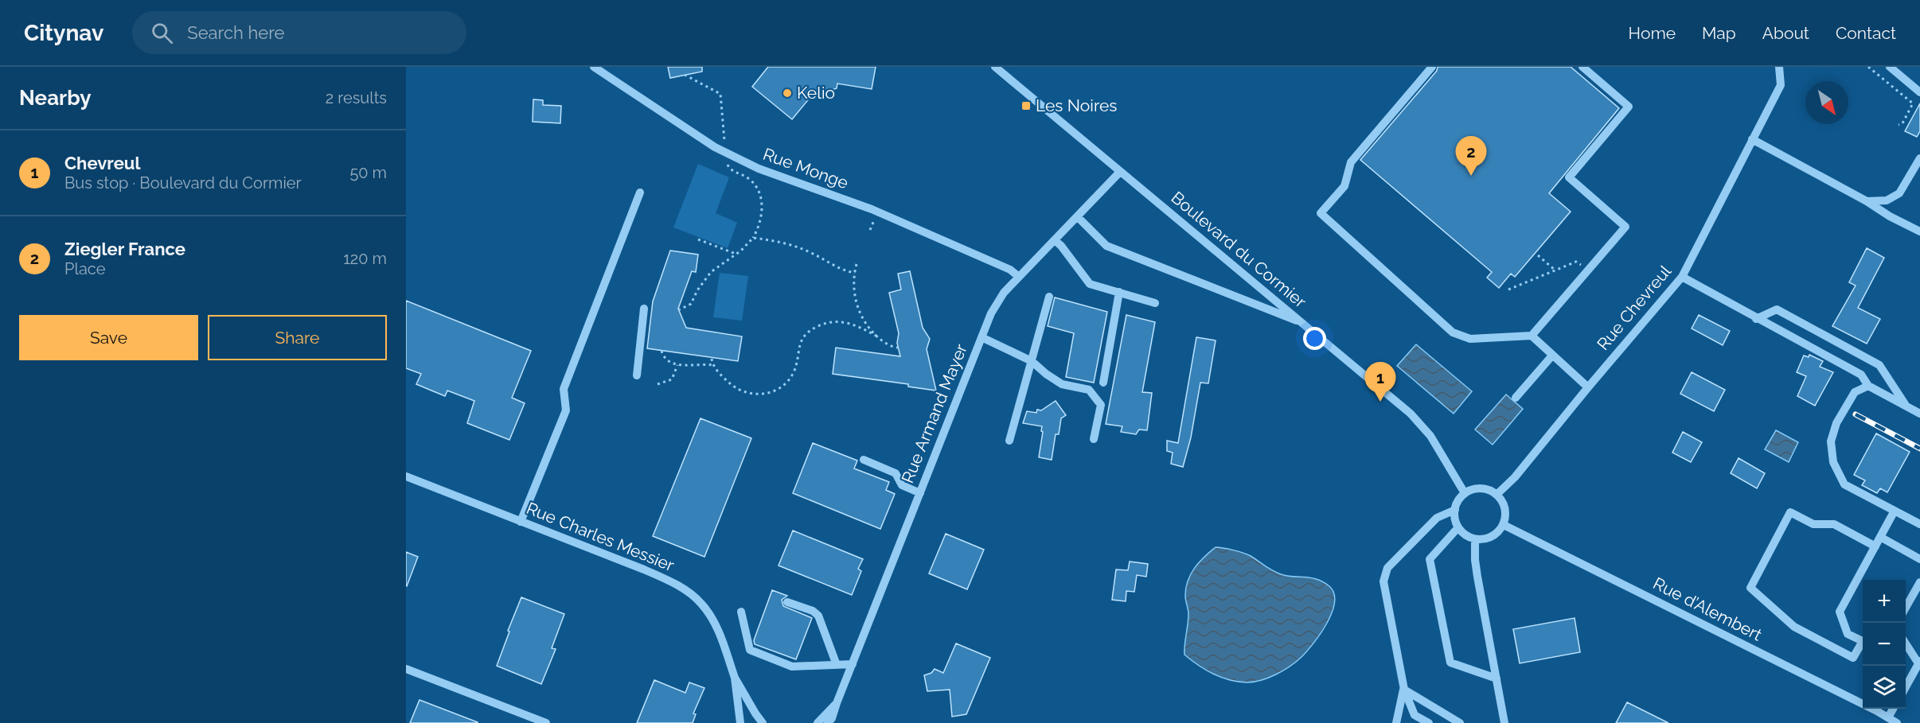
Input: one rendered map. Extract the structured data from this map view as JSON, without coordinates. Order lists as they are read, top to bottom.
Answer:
{
  "streets": {
    "street": [
      "Rue Monge",
      "Boulevard du Cormier",
      "Rue Chevreul",
      "Rue Armand Mayer",
      "Rue Charles Messier",
      "Rue d’Alembert"
    ]
  },
  "crossings": [
    ["Rue Monge", "Rue Armand Mayer"],
    ["Boulevard du Cormier", "Rue Chevreul"],
    ["Boulevard du Cormier", "Rue Armand Mayer"],
    ["Boulevard du Cormier", "Rue d’Alembert"],
    ["Rue Chevreul", "Rue d’Alembert"]
  ],
  "places": {
    "other": ["Kelio"],
    "transit": ["Les Noires"]
  },
  "north": "bottom right",
  "page": {
    "header": "Citynav",
    "search": "Search here",
    "nav": [
      "Home",
      "Map",
      "About",
      "Contact"
    ],
    "heading": ["Nearby", "2 results"],
    "list": [
      {
        "mark": "1",
        "name": "Chevreul",
        "note": "Bus stop · Boulevard du Cormier",
        "value": "50 m"
      },
      {
        "mark": "2",
        "name": "Ziegler France",
        "note": "Place",
        "value": "120 m"
      }
    ],
    "pins": ["2", "1"],
    "buttons": ["Save", "Share"],
    "map_buttons": ["+", "−"]
  }
}
